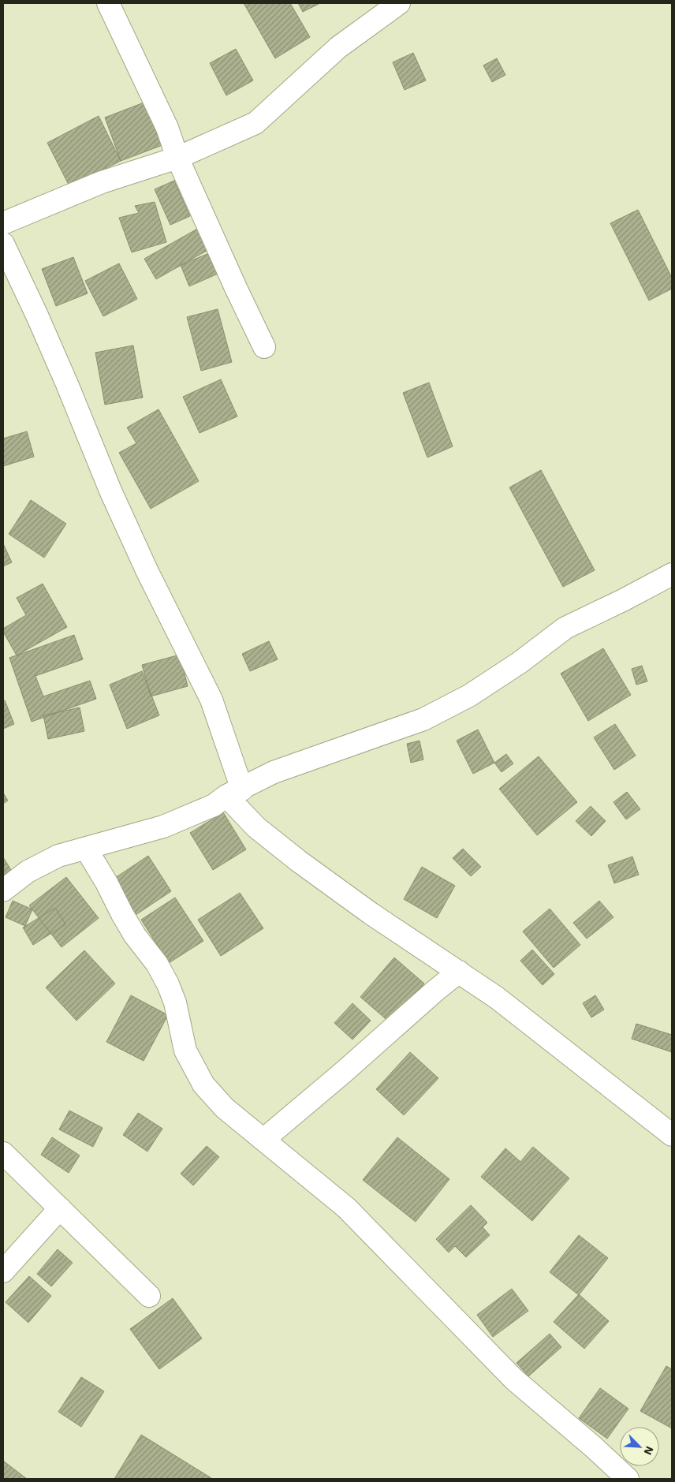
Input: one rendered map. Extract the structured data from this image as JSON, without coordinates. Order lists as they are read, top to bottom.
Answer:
{
  "north": "bottom right"
}
